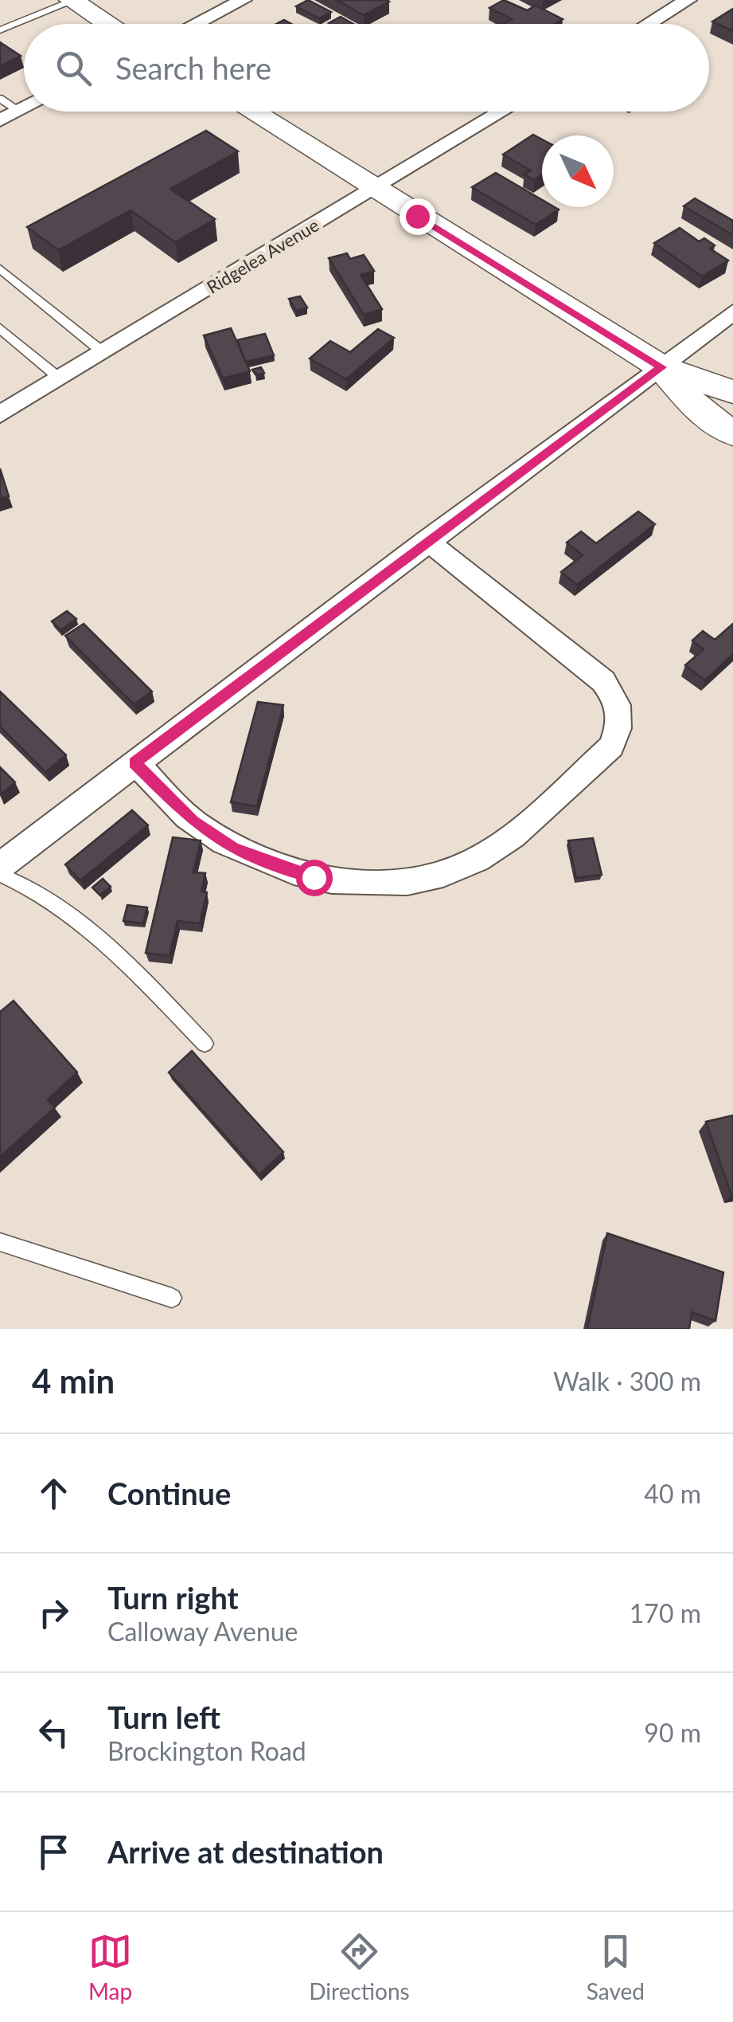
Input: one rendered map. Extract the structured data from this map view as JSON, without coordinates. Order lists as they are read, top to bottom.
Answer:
{
  "streets": {
    "street": ["Ridgelea Avenue"]
  },
  "north": "bottom right",
  "page": {
    "search": "Search here",
    "heading": ["4 min", "Walk · 300 m"],
    "list": [
      ["Continue", "40 m"],
      ["Turn right", "Calloway Avenue", "170 m"],
      ["Turn left", "Brockington Road", "90 m"],
      "Arrive at destination"
    ],
    "nav": ["Map", "Directions", "Saved"]
  }
}
